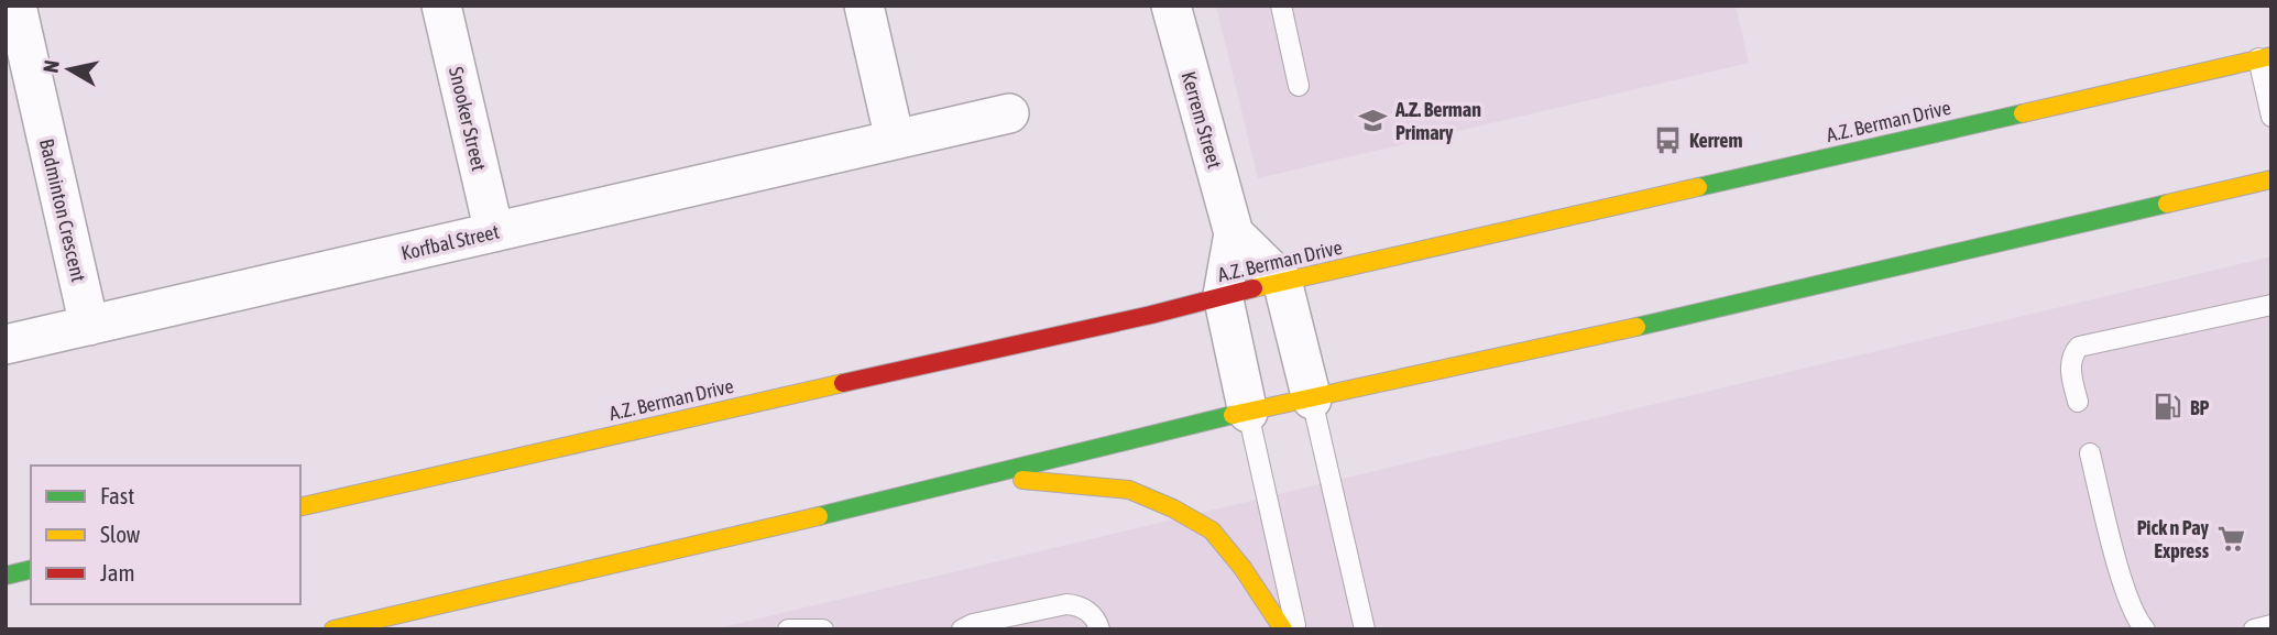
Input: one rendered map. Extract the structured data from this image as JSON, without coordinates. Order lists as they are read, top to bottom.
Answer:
{
  "streets": {
    "main road": ["A.Z. Berman Drive"],
    "street": [
      "Snooker Street",
      "Kerrem Street",
      "Badminton Crescent",
      "Korfbal Street"
    ]
  },
  "crossings": [
    ["Snooker Street", "Korfbal Street"],
    ["Kerrem Street", "A.Z. Berman Drive"],
    ["Badminton Crescent", "Korfbal Street"]
  ],
  "places": {
    "school or university": ["A.Z. Berman Primary"],
    "bus stop": ["Kerrem"],
    "fuel station": ["BP"],
    "supermarket": ["Pick n Pay Express"]
  },
  "legend": ["Fast", "Slow", "Jam"],
  "north": "left"
}
